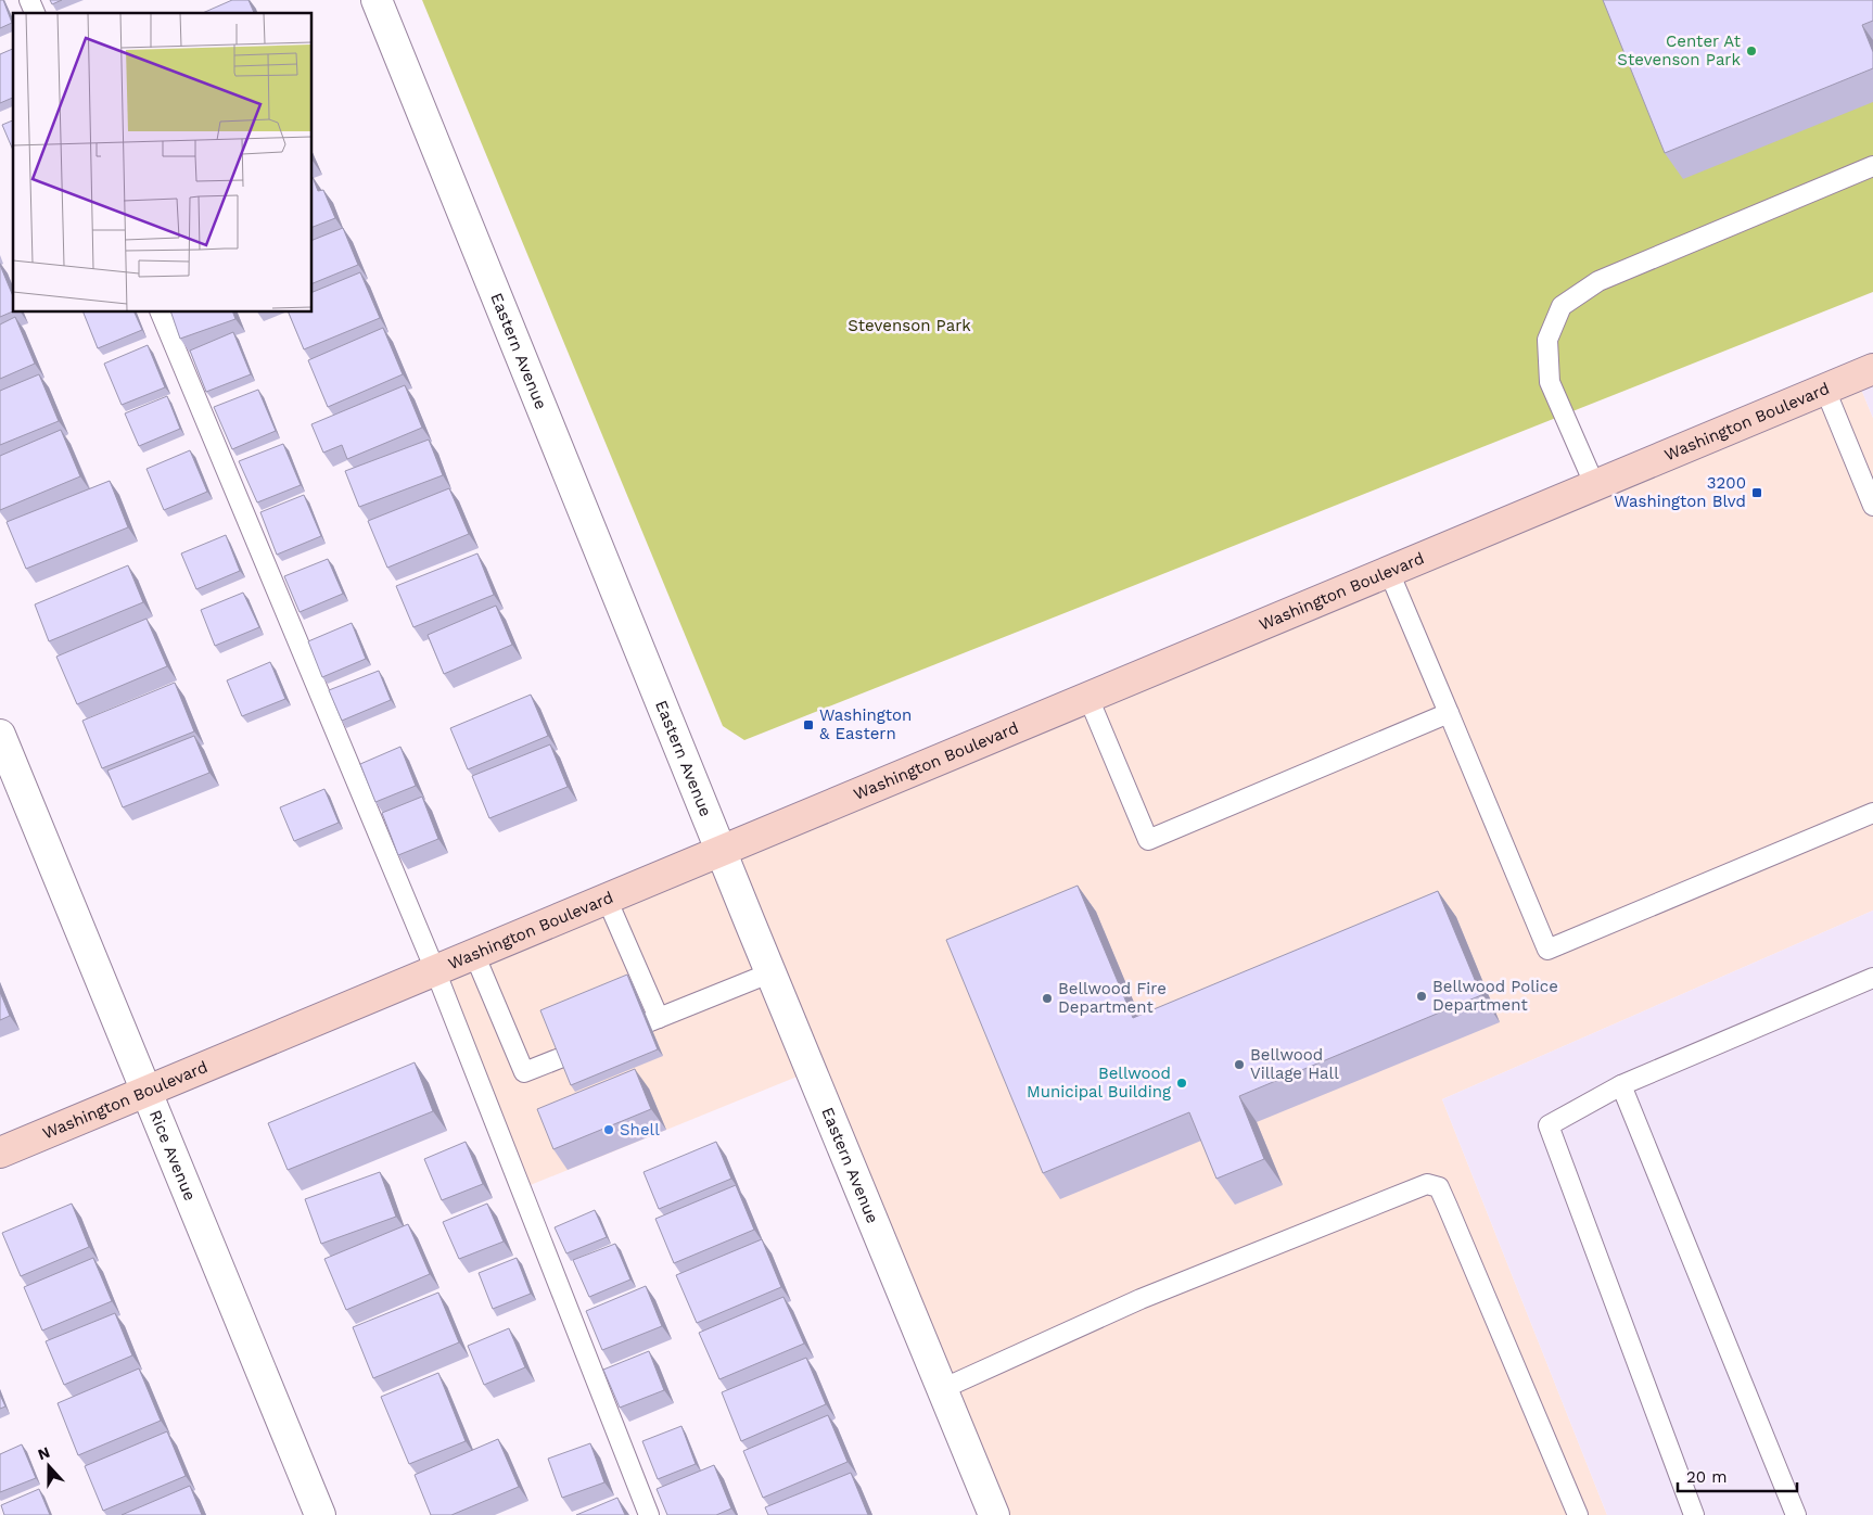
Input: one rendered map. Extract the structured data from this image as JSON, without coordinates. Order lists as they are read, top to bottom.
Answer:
{
  "streets": {
    "street": ["Eastern Avenue", "Washington Boulevard", "Rice Avenue"]
  },
  "crossings": [
    ["Eastern Avenue", "Washington Boulevard"],
    ["Washington Boulevard", "Rice Avenue"]
  ],
  "parks": ["Stevenson Park"],
  "places": {
    "other": [
      "Center At Stevenson Park",
      "Bellwood Police Department",
      "Bellwood Fire Department",
      "Bellwood Village Hall",
      "Bellwood Municipal Building",
      "Shell"
    ],
    "transit": ["3200 Washington Blvd", "Washington & Eastern"]
  },
  "scale_bar": "20 m",
  "north": "top"
}
